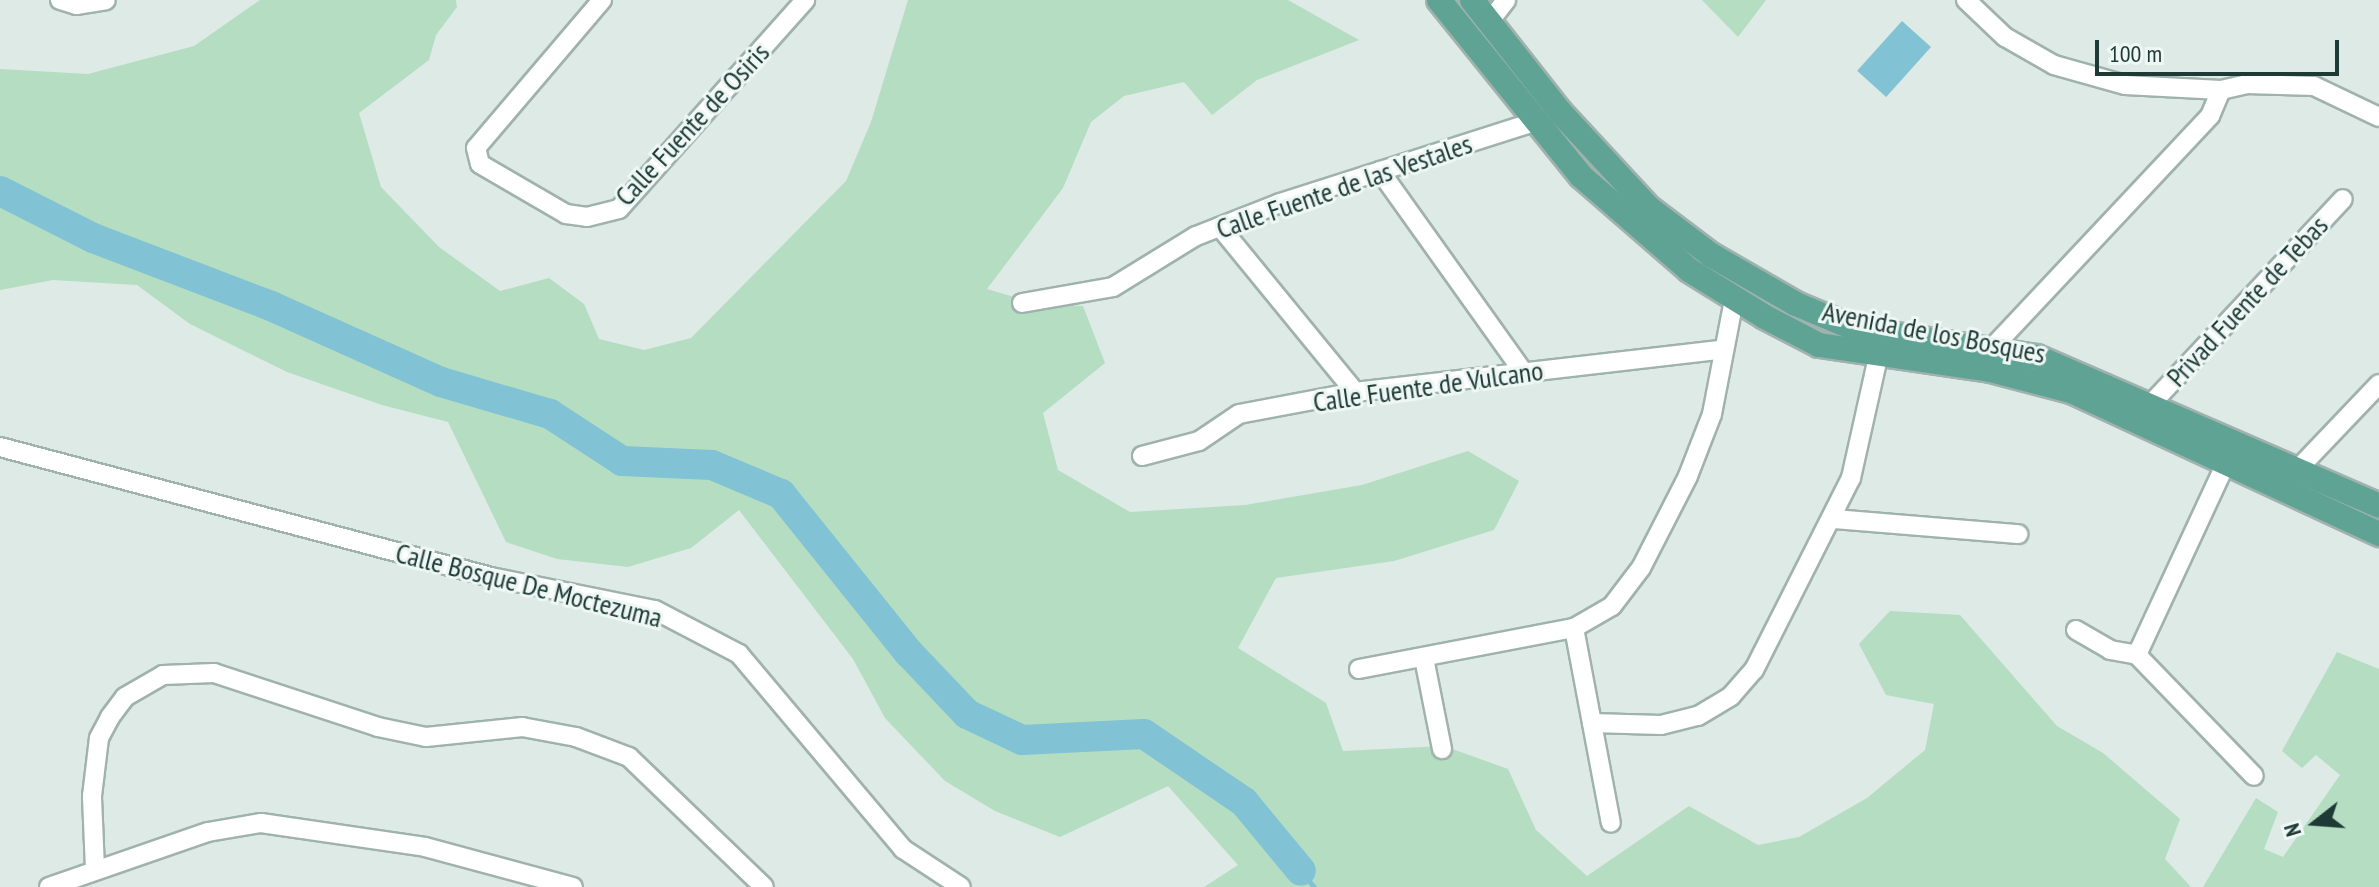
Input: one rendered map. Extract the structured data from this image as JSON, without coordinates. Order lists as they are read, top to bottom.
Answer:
{
  "streets": {
    "main road": ["Avenida de los Bosques"],
    "street": [
      "Calle Fuente de Osiris",
      "Calle Fuente de las Vestales",
      "Privad Fuente de Tebas",
      "Calle Fuente de Vulcano",
      "Calle Bosque De Moctezuma"
    ]
  },
  "crossings": [
    ["Calle Fuente de las Vestales", "Avenida de los Bosques"],
    ["Privad Fuente de Tebas", "Avenida de los Bosques"]
  ],
  "scale_bar": "100 m",
  "north": "left"
}
